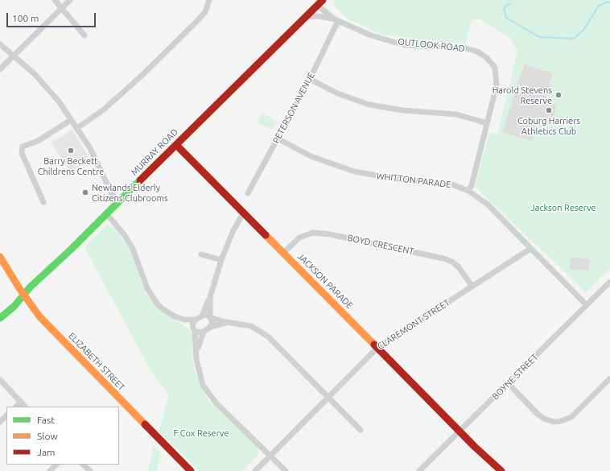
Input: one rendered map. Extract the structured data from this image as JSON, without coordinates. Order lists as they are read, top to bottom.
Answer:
{
  "streets": {
    "street": [
      "OUTLOOK ROAD",
      "PETERSON AVENUE",
      "MURRAY ROAD",
      "WHITTON PARADE",
      "BOYD CRESCENT",
      "JACKSON PARADE",
      "CLAREMONT STREET",
      "ELIZABETH STREET",
      "BOYNE STREET"
    ]
  },
  "crossings": [
    ["OUTLOOK ROAD", "PETERSON AVENUE"],
    ["OUTLOOK ROAD", "MURRAY ROAD"],
    ["OUTLOOK ROAD", "WHITTON PARADE"],
    ["PETERSON AVENUE", "WHITTON PARADE"],
    ["MURRAY ROAD", "JACKSON PARADE"],
    ["MURRAY ROAD", "ELIZABETH STREET"],
    ["WHITTON PARADE", "CLAREMONT STREET"],
    ["WHITTON PARADE", "BOYNE STREET"],
    ["BOYD CRESCENT", "JACKSON PARADE"],
    ["BOYD CRESCENT", "CLAREMONT STREET"],
    ["JACKSON PARADE", "CLAREMONT STREET"],
    ["JACKSON PARADE", "BOYNE STREET"]
  ],
  "parks": ["Jackson Reserve", "F Cox Reserve"],
  "places": [
    "Harold Stevens Reserve",
    "Coburg Harriers Athletics Club",
    "Barry Beckett Childrens Centre",
    "Newlands Elderly Citizens Clubrooms"
  ],
  "legend": ["Fast", "Slow", "Jam"],
  "scale_bar": "100 m"
}
